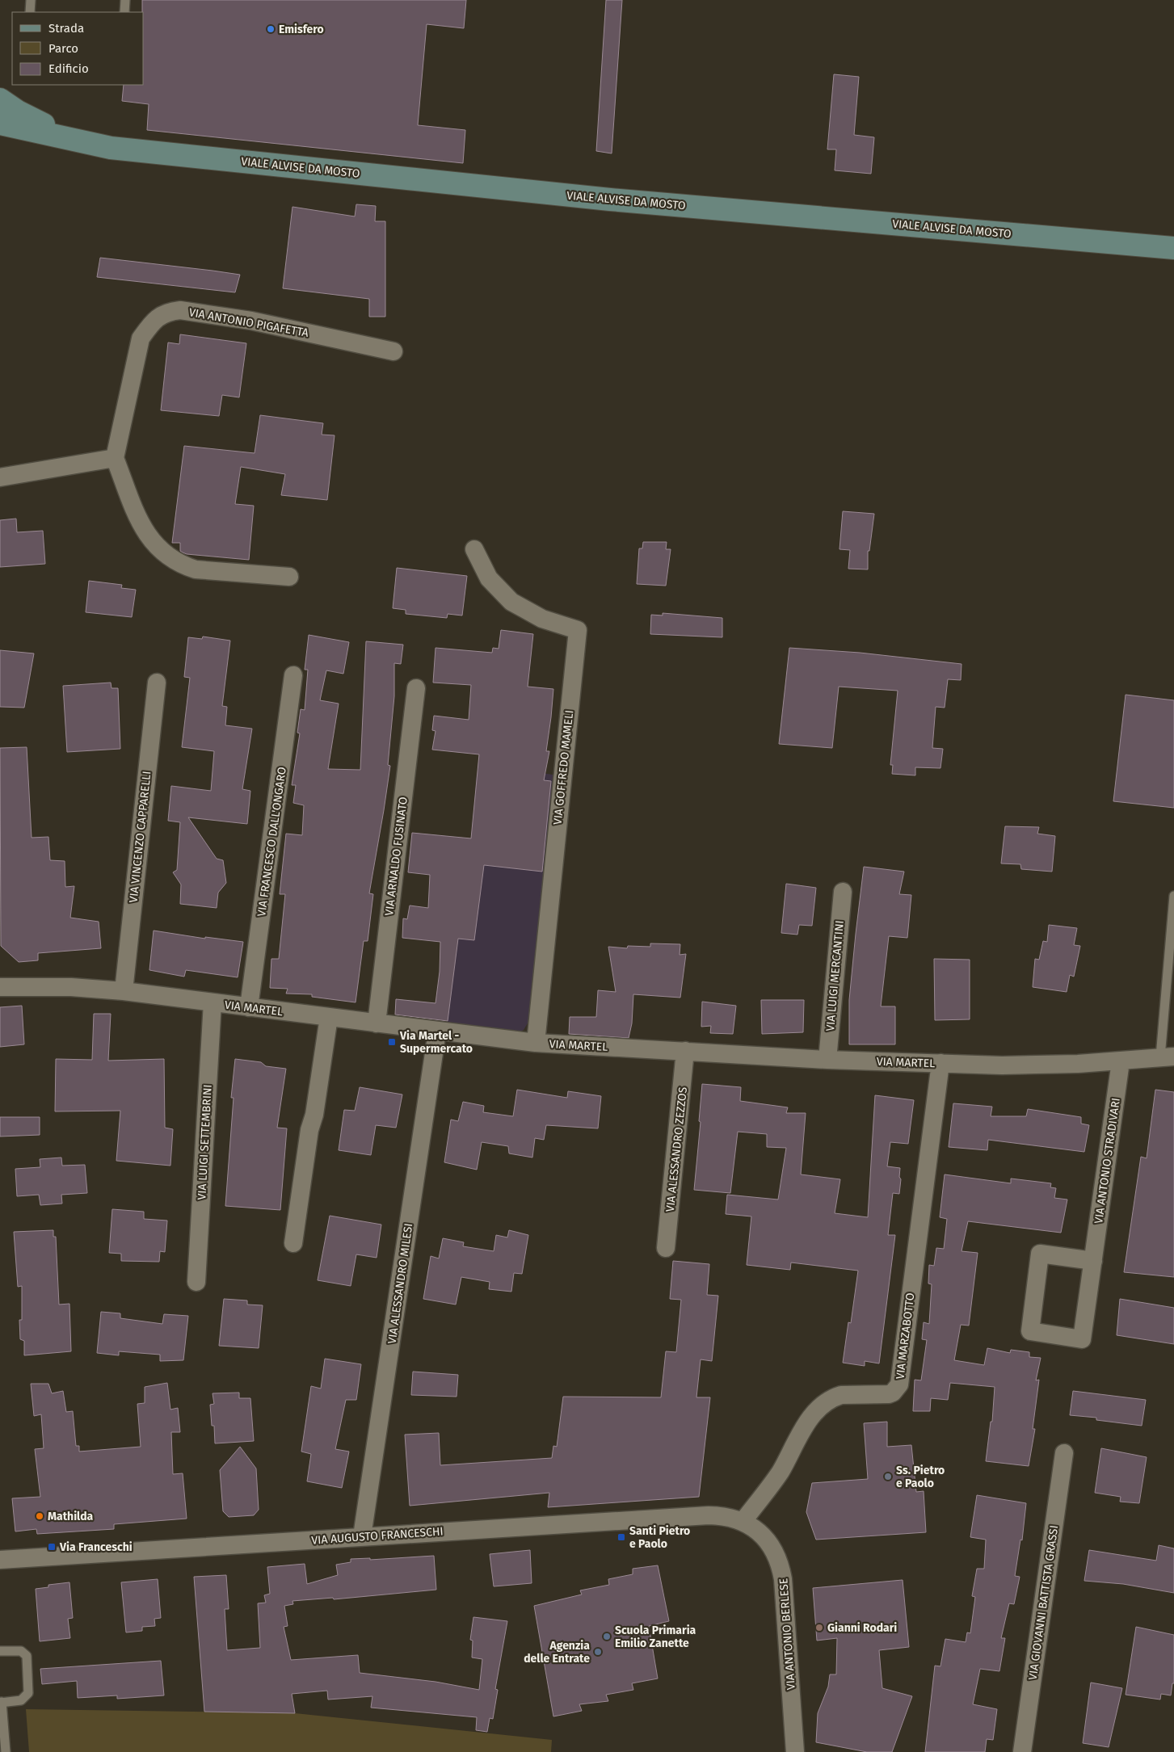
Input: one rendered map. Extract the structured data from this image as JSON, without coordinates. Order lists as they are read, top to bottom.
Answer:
{
  "streets": {
    "main road": ["VIALE ALVISE DA MOSTO"],
    "street": [
      "VIA ANTONIO PIGAFETTA",
      "VIA GOFFREDO MAMELI",
      "VIA VINCENZO CAPPARELLI",
      "VIA FRANCESCO DALL'ONGARO",
      "VIA ARNALDO FUSINATO",
      "VIA LUIGI MERCANTINI",
      "VIA MARTEL",
      "VIA LUIGI SETTEMBRINI",
      "VIA ALESSANDRO ZEZZOS",
      "VIA ANTONIO STRADIVARI",
      "VIA ALESSANDRO MILESI",
      "VIA MARZABOTTO",
      "VIA AUGUSTO FRANCESCHI",
      "VIA GIOVANNI BATTISTA GRASSI",
      "VIA ANTONIO BERLESE"
    ]
  },
  "crossings": [
    ["VIA GOFFREDO MAMELI", "VIA MARTEL"],
    ["VIA VINCENZO CAPPARELLI", "VIA MARTEL"],
    ["VIA FRANCESCO DALL'ONGARO", "VIA MARTEL"],
    ["VIA ARNALDO FUSINATO", "VIA MARTEL"],
    ["VIA LUIGI MERCANTINI", "VIA MARTEL"],
    ["VIA MARTEL", "VIA LUIGI SETTEMBRINI"],
    ["VIA MARTEL", "VIA ALESSANDRO ZEZZOS"],
    ["VIA MARTEL", "VIA ANTONIO STRADIVARI"],
    ["VIA MARTEL", "VIA ALESSANDRO MILESI"],
    ["VIA MARTEL", "VIA MARZABOTTO"],
    ["VIA ALESSANDRO MILESI", "VIA AUGUSTO FRANCESCHI"],
    ["VIA MARZABOTTO", "VIA AUGUSTO FRANCESCHI"],
    ["VIA MARZABOTTO", "VIA ANTONIO BERLESE"],
    ["VIA AUGUSTO FRANCESCHI", "VIA ANTONIO BERLESE"]
  ],
  "places": {
    "other": [
      "Emisfero",
      "Ss. Pietro e Paolo",
      "Mathilda",
      "Gianni Rodari",
      "Scuola Primaria Emilio Zanette",
      "Agenzia delle Entrate"
    ],
    "transit": ["Via Martel - Supermercato", "Santi Pietro e Paolo", "Via Franceschi"]
  },
  "legend": ["Strada", "Parco", "Edificio"]
}
